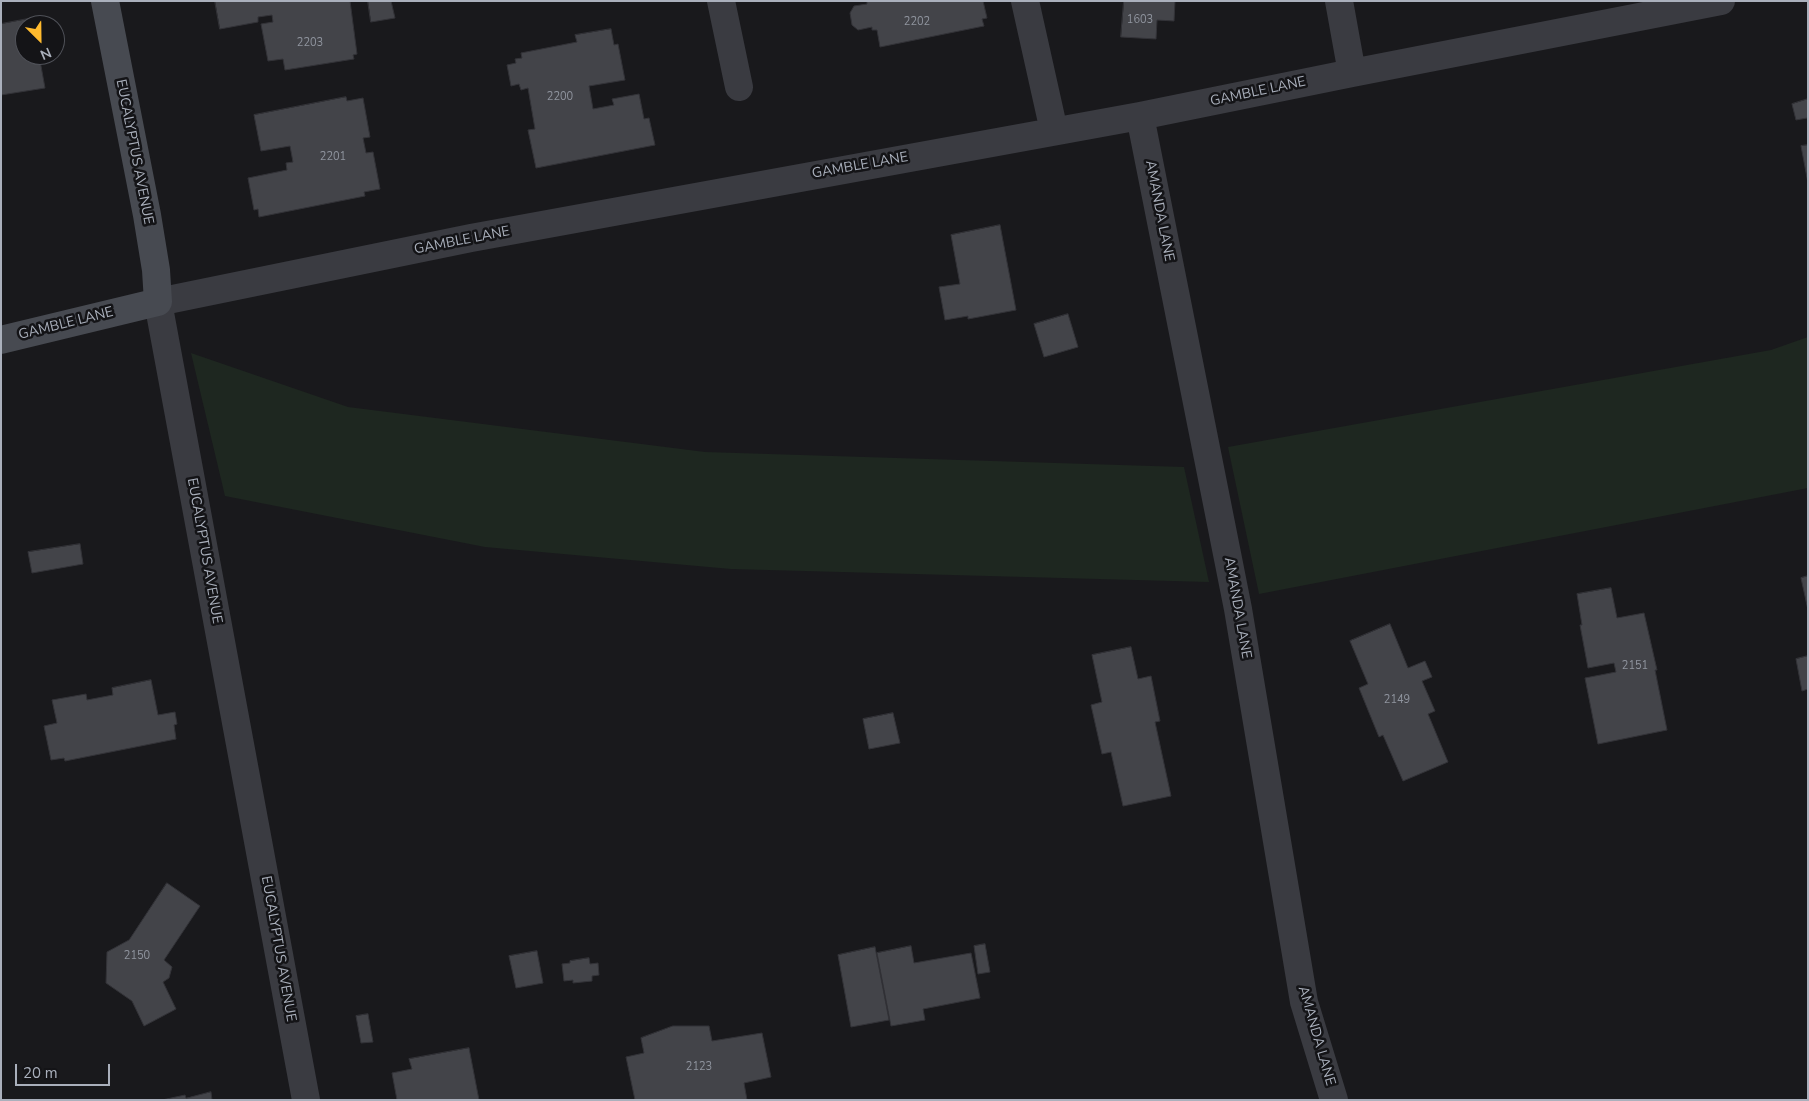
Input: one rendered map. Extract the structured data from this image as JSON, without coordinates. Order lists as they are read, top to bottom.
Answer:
{
  "streets": {
    "street": ["GAMBLE LANE", "EUCALYPTUS AVENUE", "AMANDA LANE"]
  },
  "crossings": [
    ["GAMBLE LANE", "EUCALYPTUS AVENUE"],
    ["GAMBLE LANE", "AMANDA LANE"]
  ],
  "house_numbers": [
    "1603",
    "2202",
    "2203",
    "2200",
    "2201",
    "2151",
    "2149",
    "2150",
    "2123"
  ],
  "scale_bar": "20 m",
  "north": "bottom right"
}
